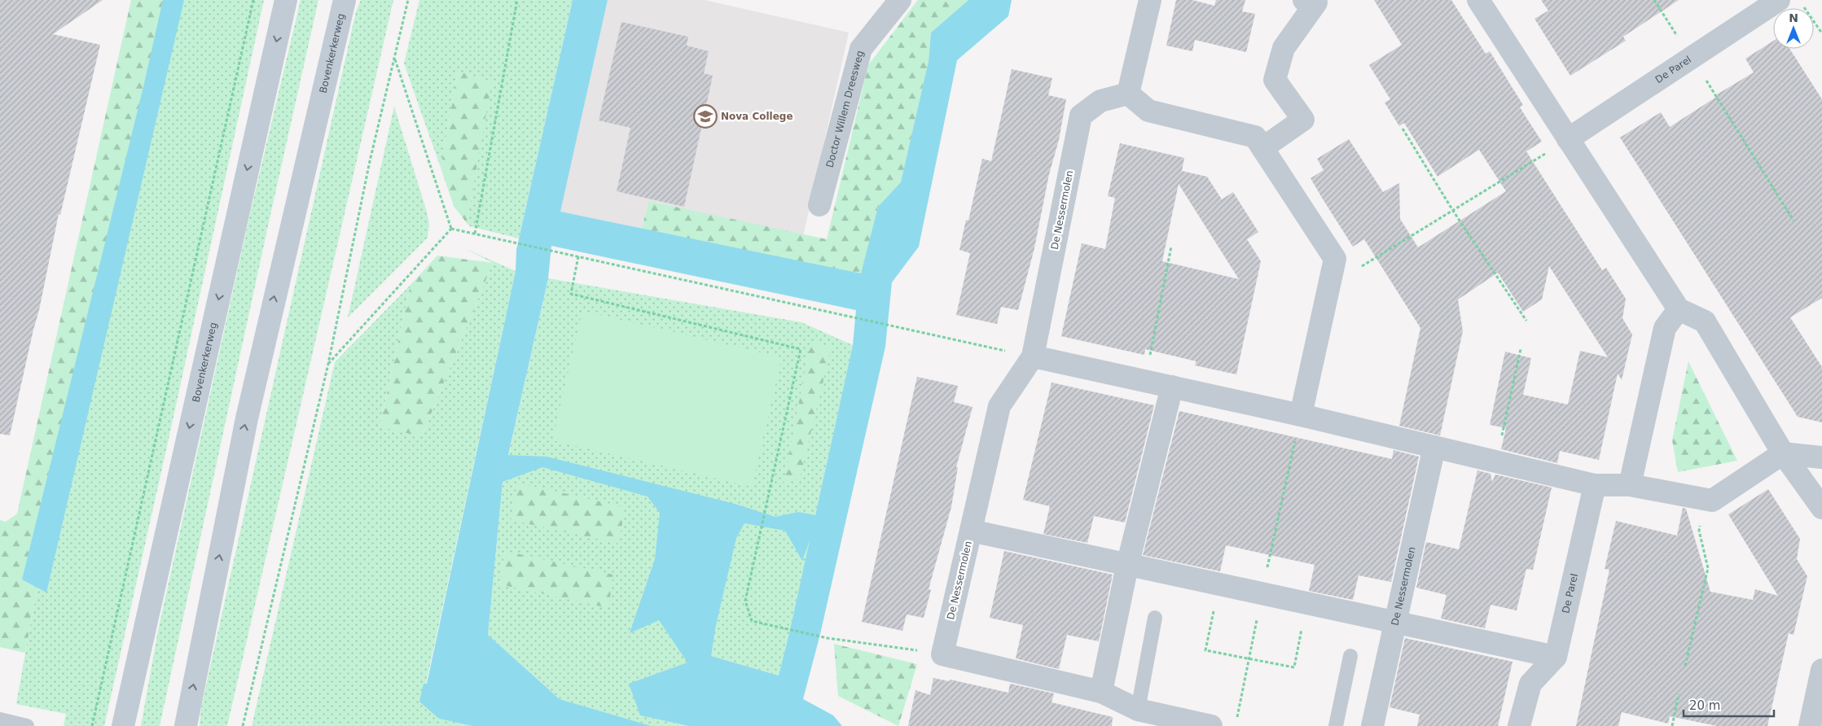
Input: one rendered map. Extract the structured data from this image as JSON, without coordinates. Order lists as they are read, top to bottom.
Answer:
{
  "streets": {
    "main road": ["Bovenkerkerweg"],
    "street": ["De Parel", "Doctor Willem Dreesweg", "De Nessermolen"]
  },
  "places": {
    "school or university": ["Nova College"]
  },
  "scale_bar": "20 m",
  "north": "top"
}
